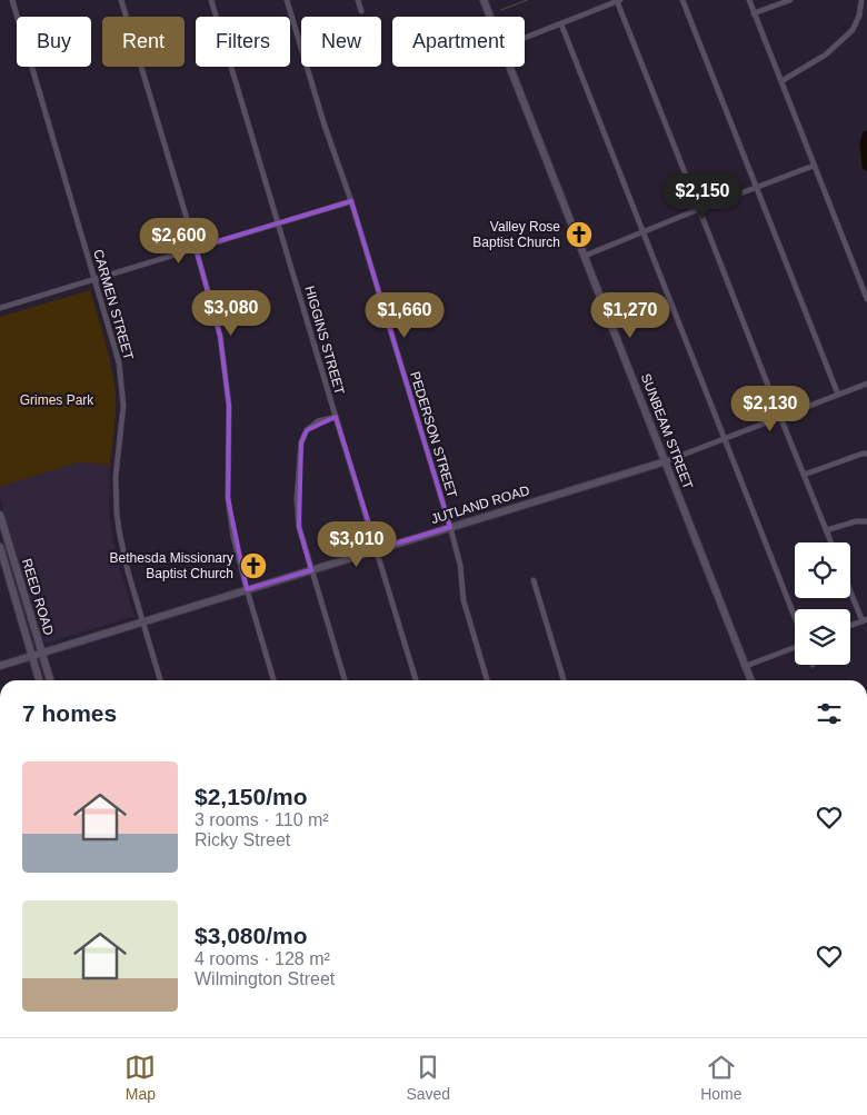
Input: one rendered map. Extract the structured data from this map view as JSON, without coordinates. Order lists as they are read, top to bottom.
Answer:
{
  "streets": {
    "street": [
      "CARMEN STREET",
      "HIGGINS STREET",
      "SUNBEAM STREET",
      "PEDERSON STREET",
      "JUTLAND ROAD",
      "REED ROAD"
    ]
  },
  "crossings": [
    ["CARMEN STREET", "JUTLAND ROAD"],
    ["HIGGINS STREET", "JUTLAND ROAD"],
    ["SUNBEAM STREET", "JUTLAND ROAD"],
    ["PEDERSON STREET", "JUTLAND ROAD"],
    ["JUTLAND ROAD", "REED ROAD"]
  ],
  "parks": ["Grimes Park"],
  "places": {
    "church": ["Valley Rose Baptist Church", "Bethesda Missionary Baptist Church"]
  },
  "page": {
    "chip": [
      "Buy",
      "Rent",
      "Filters",
      "New",
      "Apartment"
    ],
    "price": [
      "$2,150",
      "$2,600",
      "$3,080",
      "$1,660",
      "$1,270",
      "$2,130",
      "$3,010"
    ],
    "heading": "7 homes",
    "list": [
      {
        "name": "$2,150/mo",
        "note": "3 rooms · 110 m² · Ricky Street"
      },
      {
        "name": "$3,080/mo",
        "note": "4 rooms · 128 m² · Wilmington Street"
      }
    ],
    "tabs": ["Map", "Saved", "Home"]
  }
}
